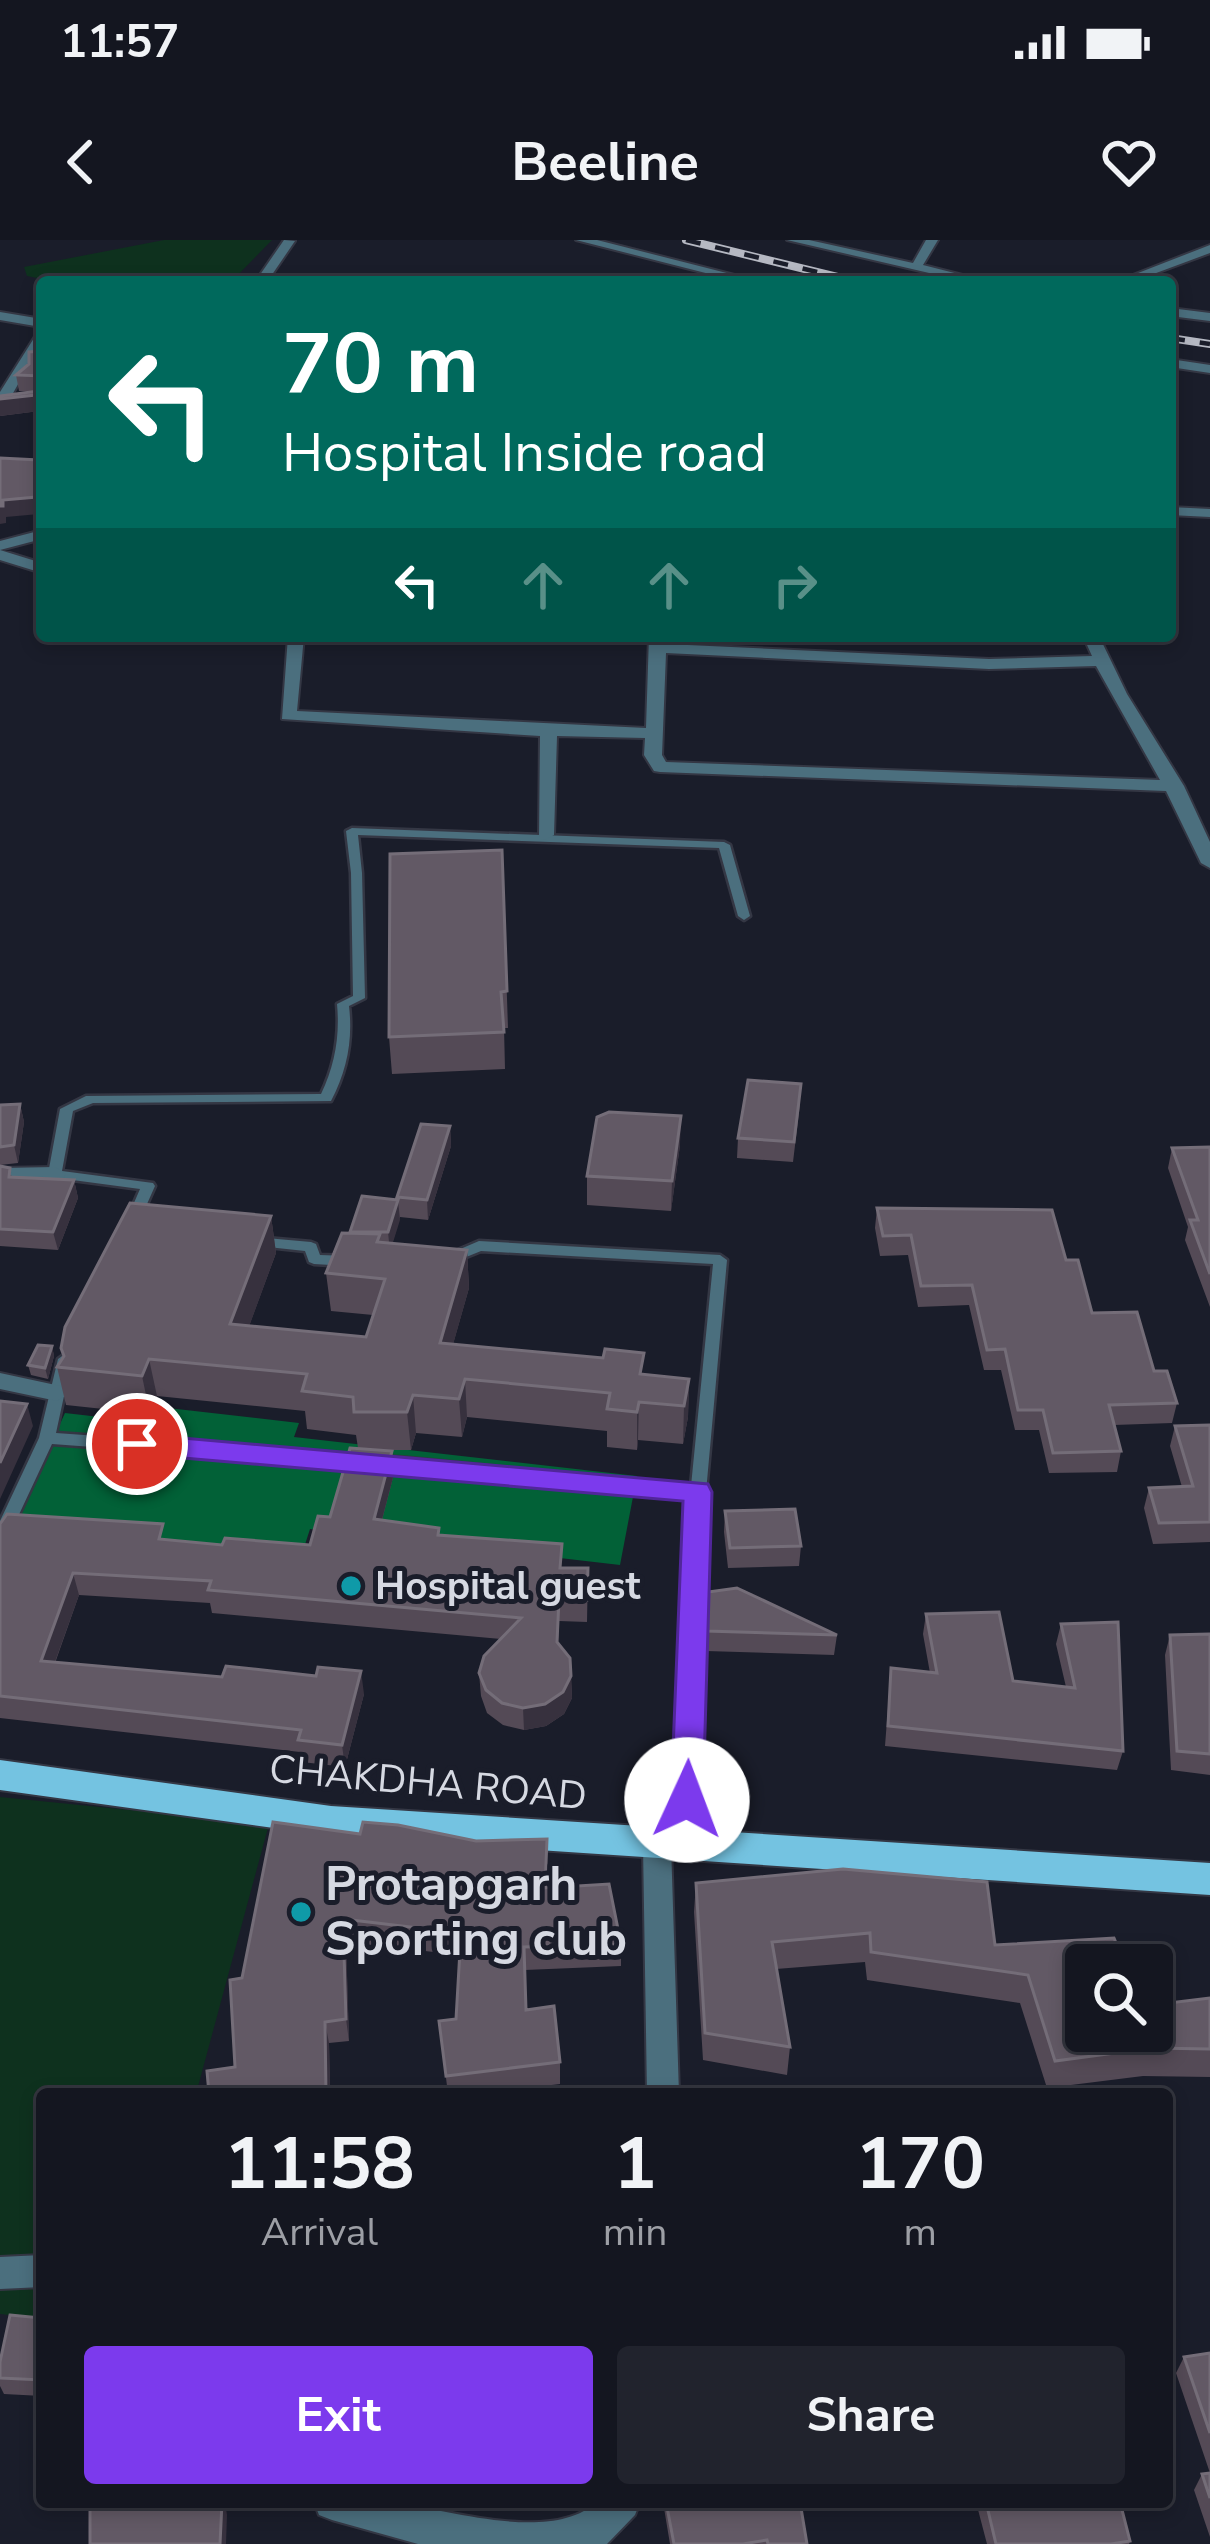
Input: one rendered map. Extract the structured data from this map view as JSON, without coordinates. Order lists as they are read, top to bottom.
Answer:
{
  "streets": {
    "main road": ["CHAKDHA ROAD"]
  },
  "places": ["Hospital guest", "Protapgarh Sporting club"],
  "page": {
    "status": "11:57",
    "header": "Beeline",
    "turn": ["70 m", "Hospital Inside road"],
    "eta": [
      "11:58",
      "Arrival",
      "1",
      "min",
      "170",
      "m"
    ],
    "buttons": ["Exit", "Share"]
  }
}
